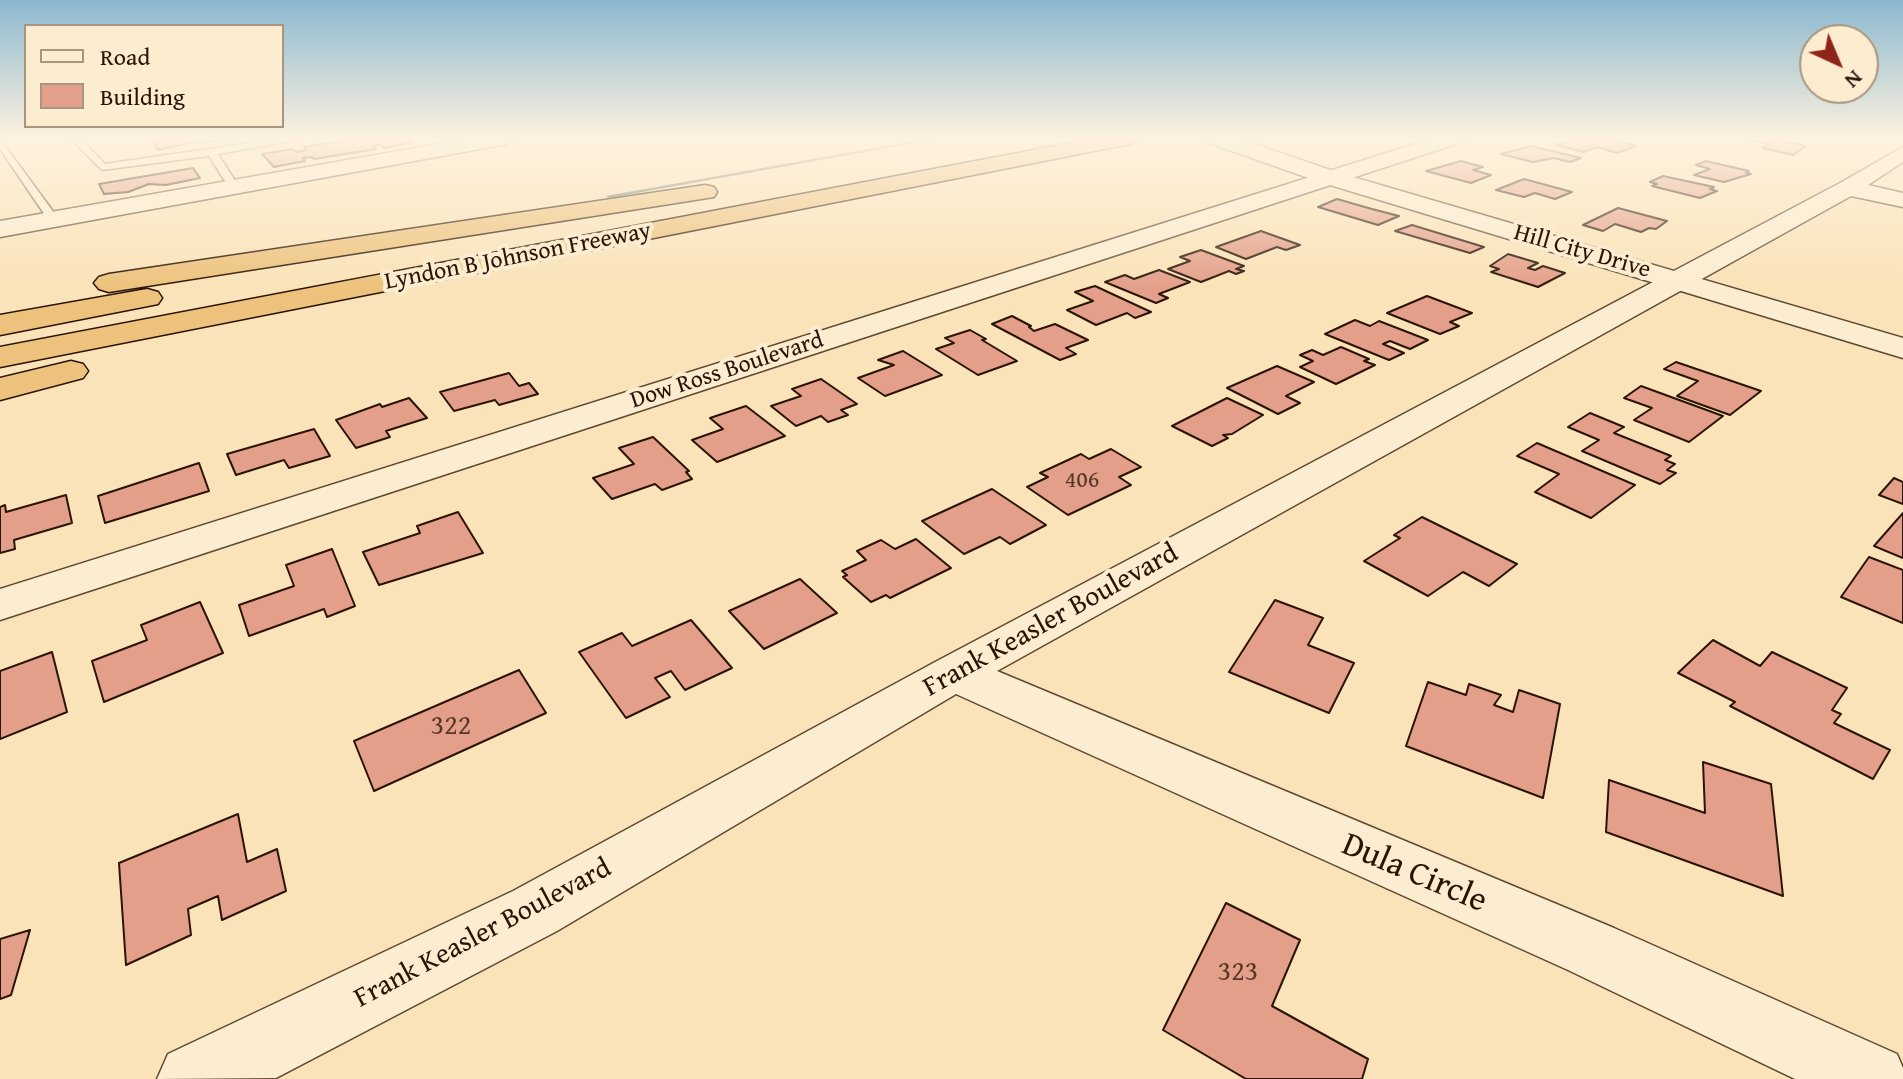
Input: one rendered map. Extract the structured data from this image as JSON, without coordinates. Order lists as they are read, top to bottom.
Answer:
{
  "streets": {
    "highway": ["Lyndon B Johnson Freeway"],
    "street": [
      "Hill City Drive",
      "Dow Ross Boulevard",
      "Frank Keasler Boulevard",
      "Dula Circle"
    ]
  },
  "crossings": [
    ["Hill City Drive", "Frank Keasler Boulevard"],
    ["Frank Keasler Boulevard", "Dula Circle"]
  ],
  "house_numbers": ["406", "322", "323"],
  "legend": ["Road", "Building"],
  "north": "bottom right"
}
